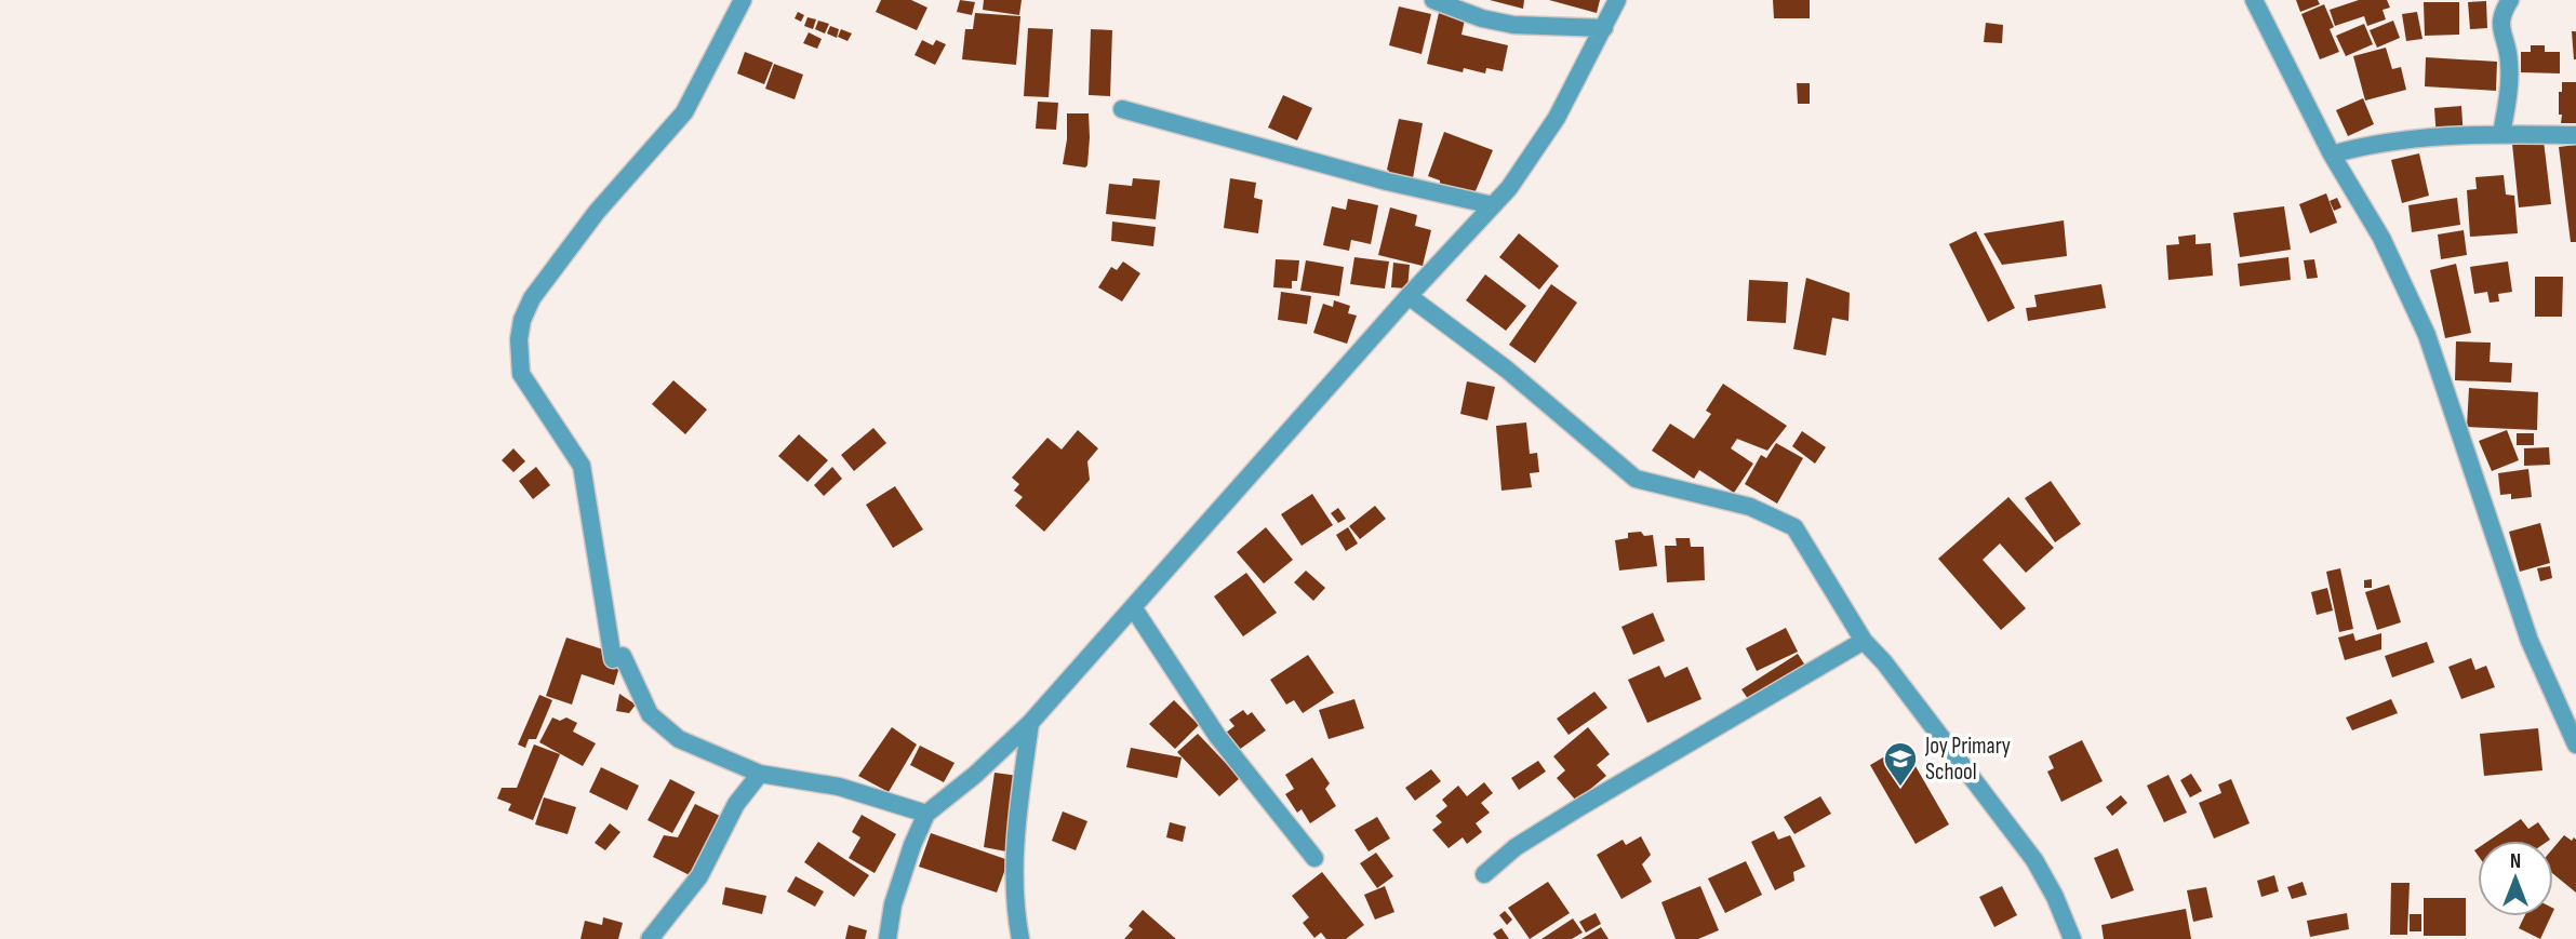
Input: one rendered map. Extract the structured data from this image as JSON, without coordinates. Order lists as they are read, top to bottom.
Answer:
{
  "places": {
    "school or university": ["Joy Primary School"]
  },
  "north": "top"
}
